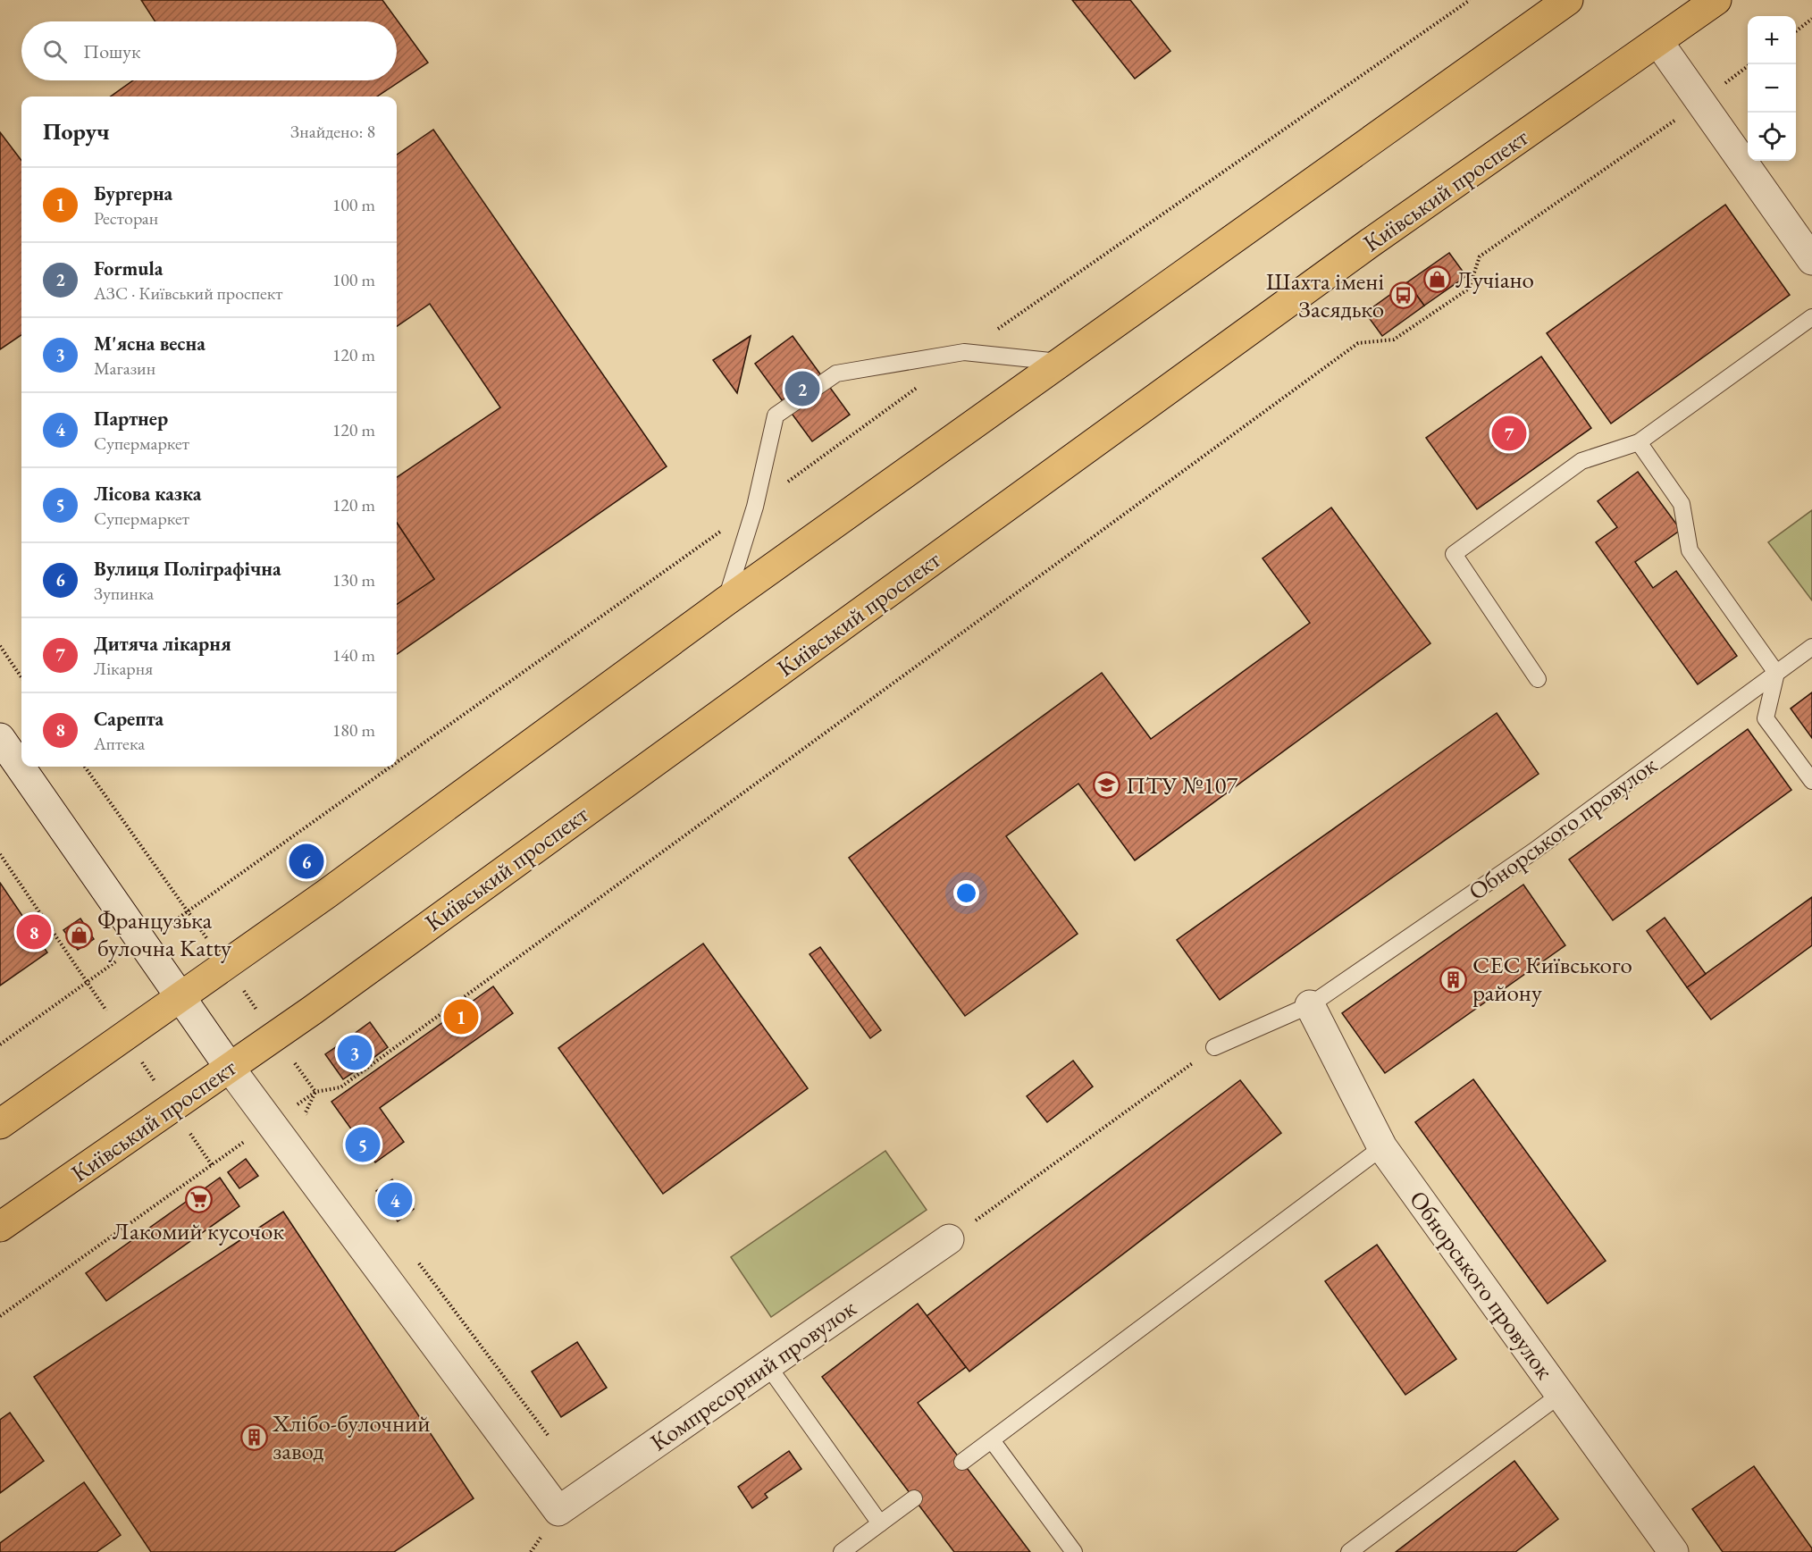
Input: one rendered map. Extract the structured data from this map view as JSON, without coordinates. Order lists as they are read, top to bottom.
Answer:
{
  "streets": {
    "main road": ["Київський проспект"],
    "street": ["Обнорського провулок", "Компресорний провулок"]
  },
  "places": {
    "shop": ["Лучіано", "Французька булочна Katty"],
    "bus stop": ["Шахта імені Засядько"],
    "school or university": ["ПТУ №107"],
    "building": ["СЕС Київського району", "Хлібо-булочний завод"],
    "supermarket": ["Лакомий кусочок"]
  },
  "page": {
    "map_buttons": ["+", "−"],
    "search": "Пошук",
    "heading": ["Поруч", "Знайдено: 8"],
    "list": [
      {
        "mark": "1",
        "name": "Бургерна",
        "note": "Ресторан",
        "value": "100 m"
      },
      {
        "mark": "2",
        "name": "Formula",
        "note": "АЗС · Київський проспект",
        "value": "100 m"
      },
      {
        "mark": "3",
        "name": "М'ясна весна",
        "note": "Магазин",
        "value": "120 m"
      },
      {
        "mark": "4",
        "name": "Партнер",
        "note": "Супермаркет",
        "value": "120 m"
      },
      {
        "mark": "5",
        "name": "Лісова казка",
        "note": "Супермаркет",
        "value": "120 m"
      },
      {
        "mark": "6",
        "name": "Вулиця Поліграфічна",
        "note": "Зупинка",
        "value": "130 m"
      },
      {
        "mark": "7",
        "name": "Дитяча лікарня",
        "note": "Лікарня",
        "value": "140 m"
      },
      {
        "mark": "8",
        "name": "Сарепта",
        "note": "Аптека",
        "value": "180 m"
      }
    ],
    "pins": [
      "2",
      "7",
      "6",
      "8",
      "1",
      "3",
      "5",
      "4"
    ]
  }
}
